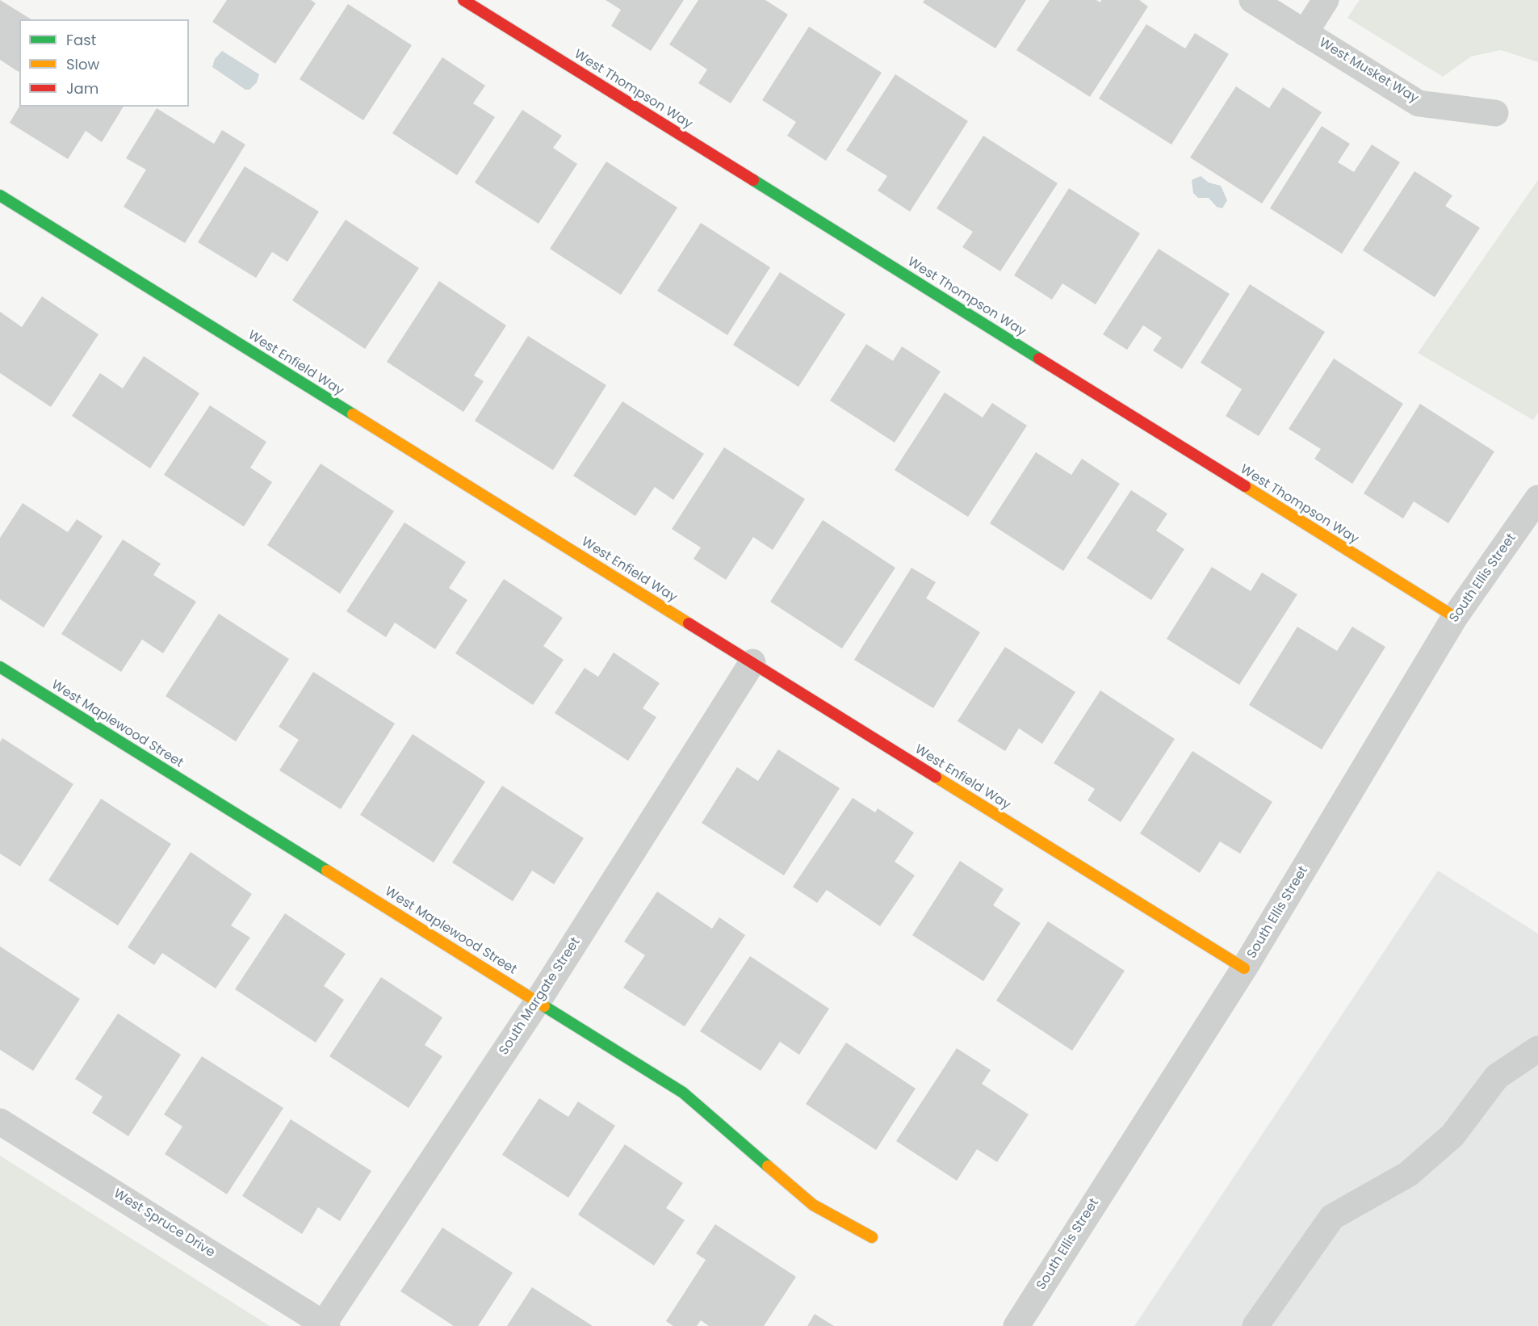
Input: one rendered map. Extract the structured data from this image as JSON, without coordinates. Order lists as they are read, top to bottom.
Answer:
{
  "streets": {
    "street": [
      "West Musket Way",
      "West Thompson Way",
      "West Enfield Way",
      "South Ellis Street",
      "West Maplewood Street",
      "South Margate Street",
      "West Spruce Drive"
    ]
  },
  "crossings": [
    ["West Thompson Way", "South Ellis Street"],
    ["West Enfield Way", "South Ellis Street"],
    ["West Enfield Way", "South Margate Street"],
    ["West Maplewood Street", "South Margate Street"],
    ["South Margate Street", "West Spruce Drive"]
  ],
  "legend": ["Fast", "Slow", "Jam"]
}
